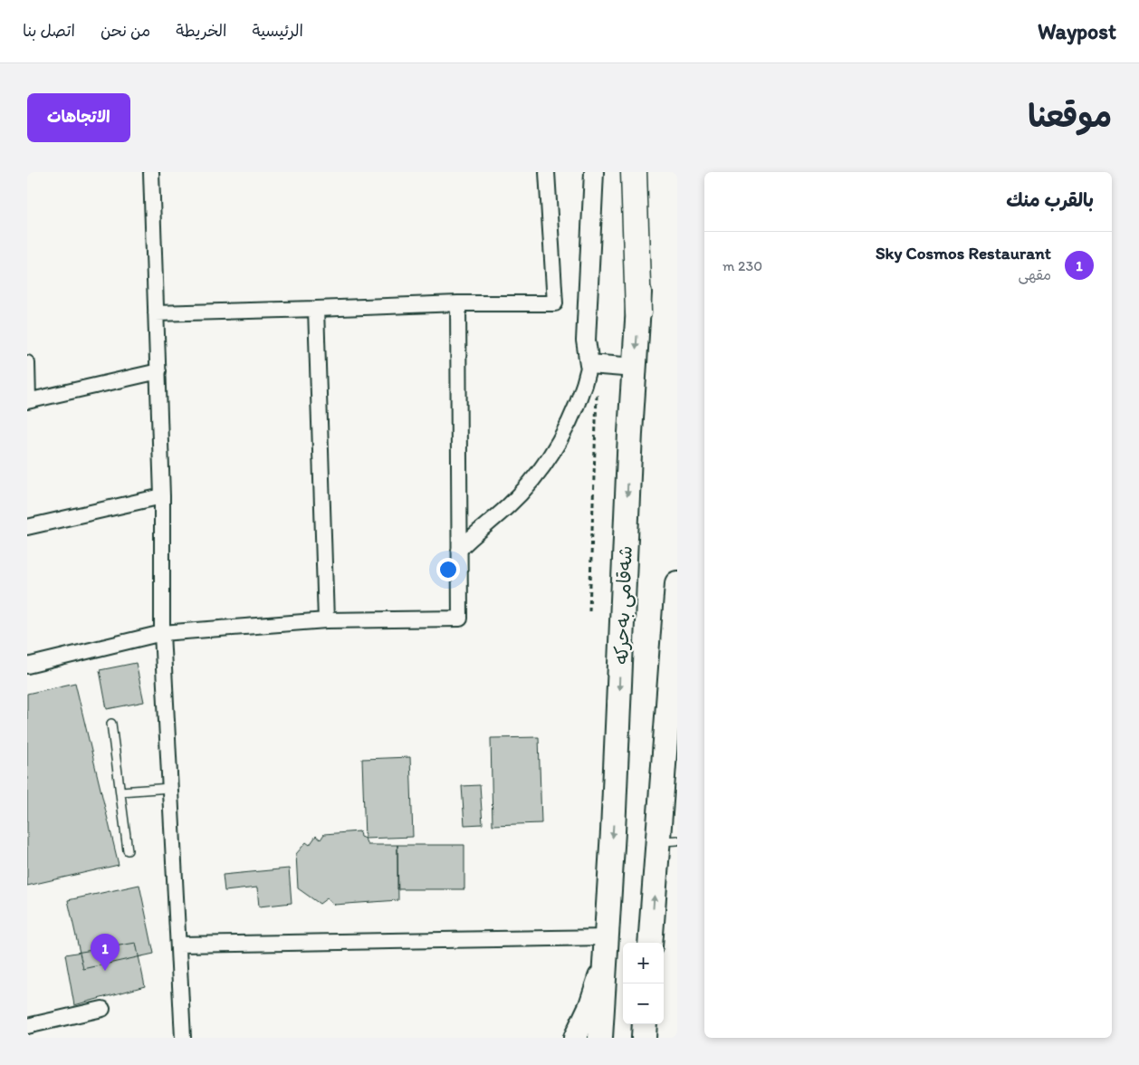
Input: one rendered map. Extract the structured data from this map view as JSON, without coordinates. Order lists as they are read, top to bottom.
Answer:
{
  "streets": {
    "main road": ["شەقامی بەحرکە"]
  },
  "page": {
    "header": "Waypost",
    "nav": [
      "الرئيسية",
      "الخريطة",
      "من نحن",
      "اتصل بنا"
    ],
    "title": "موقعنا",
    "buttons": "الاتجاهات",
    "heading": "بالقرب منك",
    "list": [
      {
        "mark": "1",
        "name": "Sky Cosmos Restaurant",
        "note": "مقهى",
        "value": "230 m"
      }
    ],
    "pins": "1",
    "map_buttons": ["+", "−"]
  }
}
